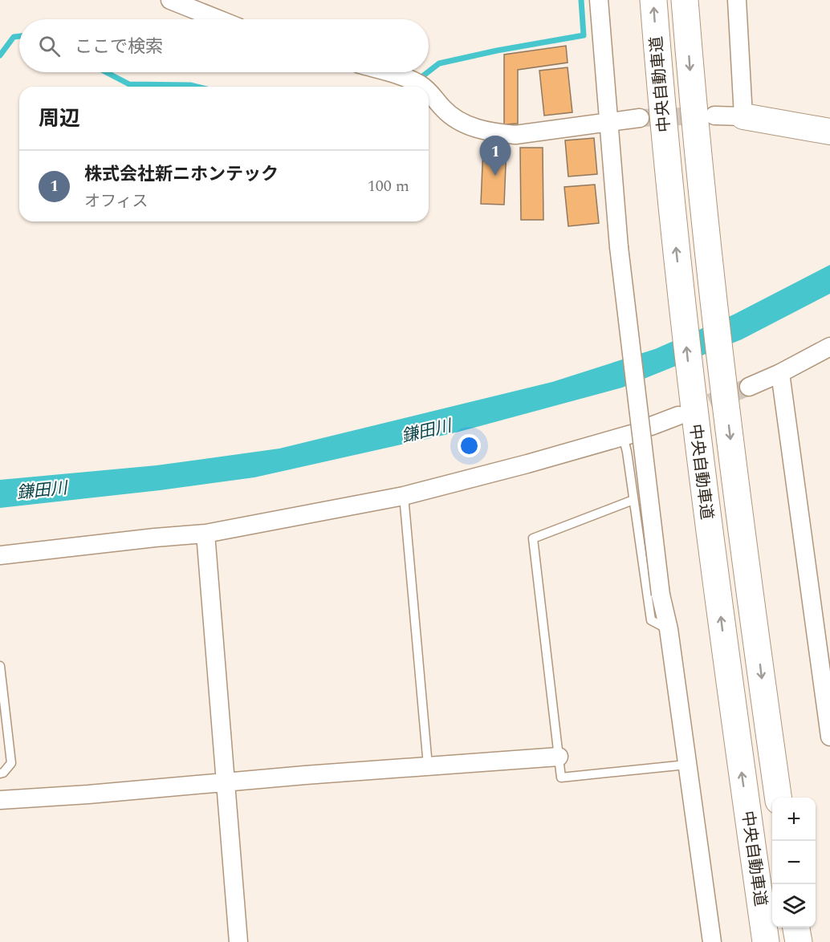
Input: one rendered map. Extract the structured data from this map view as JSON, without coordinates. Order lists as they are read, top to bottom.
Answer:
{
  "streets": {
    "highway": ["中央自動車道"]
  },
  "water": ["鎌田川"],
  "page": {
    "search": "ここで検索",
    "heading": "周辺",
    "pins": "1",
    "list": [
      {
        "mark": "1",
        "name": "株式会社新ニホンテック",
        "note": "オフィス",
        "value": "100 m"
      }
    ],
    "map_buttons": ["+", "−"]
  }
}
